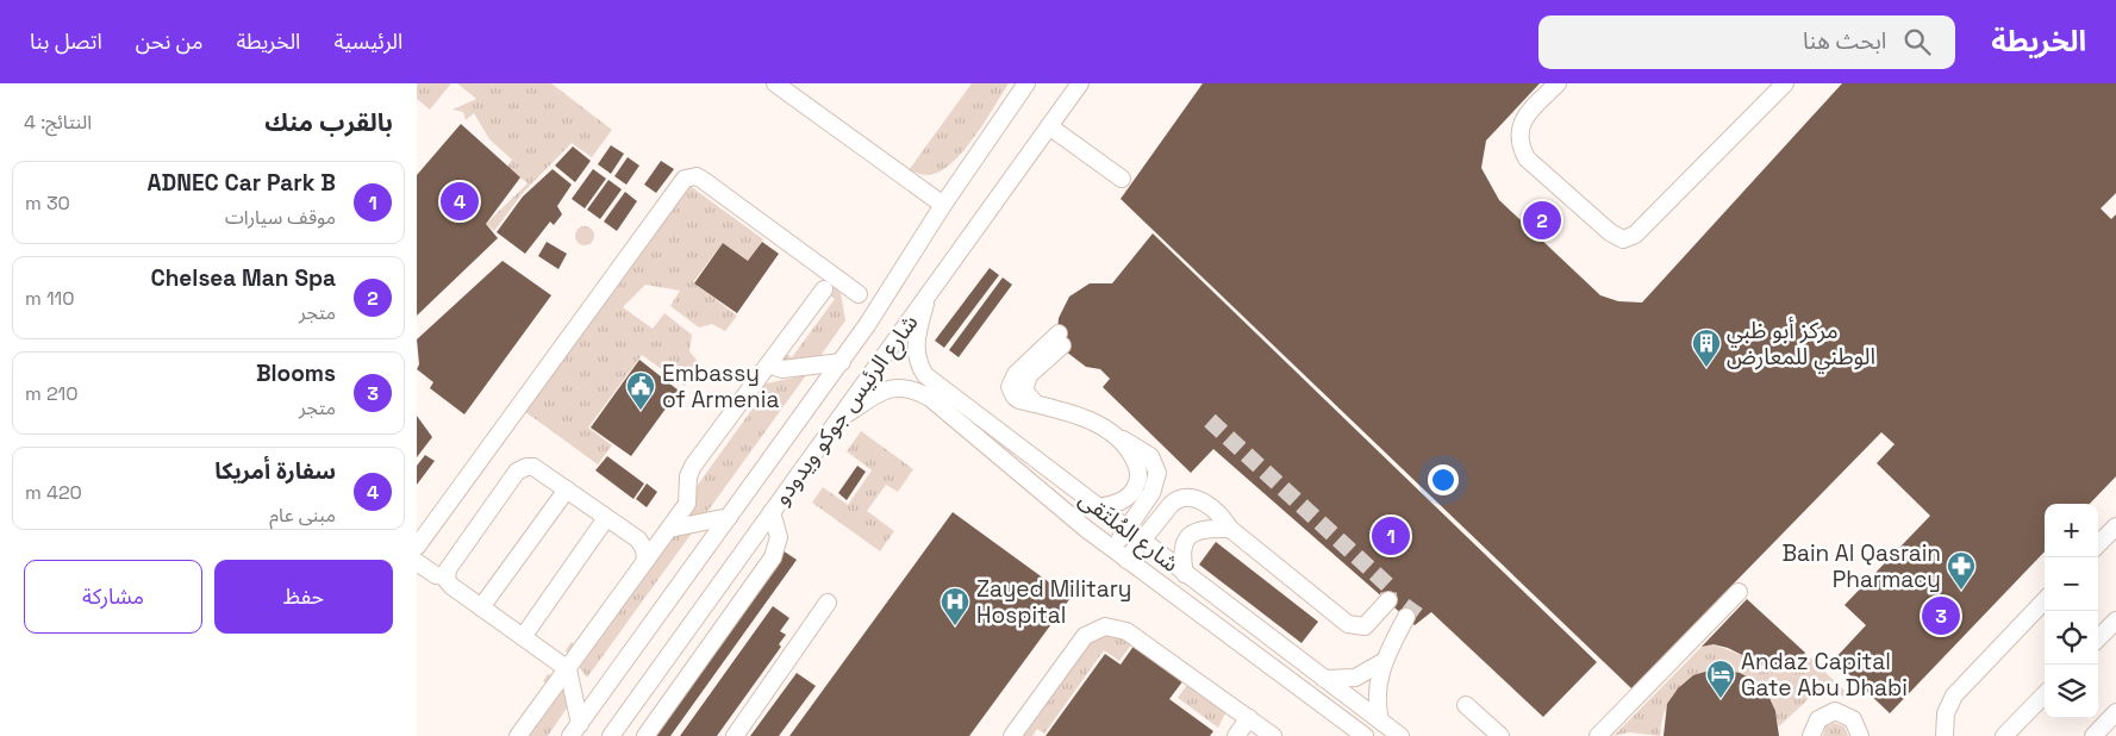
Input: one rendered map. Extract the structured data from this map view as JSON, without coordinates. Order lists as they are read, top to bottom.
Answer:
{
  "streets": {
    "street": ["شارع الرئيس جوكو ويدودو", "شارع المُلتَقى"]
  },
  "crossings": [
    ["شارع الرئيس جوكو ويدودو", "شارع المُلتَقى"]
  ],
  "places": {
    "building": ["مركز أبو ظبي الوطني للمعارض"],
    "public building": ["Embassy of Armenia"],
    "pharmacy": ["Bain Al Qasrain Pharmacy"],
    "hospital": ["Zayed Military Hospital"],
    "hotel": ["Andaz Capital Gate Abu Dhabi"]
  },
  "page": {
    "header": "الخريطة",
    "search": "ابحث هنا",
    "nav": [
      "الرئيسية",
      "الخريطة",
      "من نحن",
      "اتصل بنا"
    ],
    "heading": ["بالقرب منك", "النتائج: 4"],
    "list": [
      {
        "mark": "1",
        "name": "ADNEC Car Park B",
        "note": "موقف سيارات",
        "value": "30 m"
      },
      {
        "mark": "2",
        "name": "Chelsea Man Spa",
        "note": "متجر",
        "value": "110 m"
      },
      {
        "mark": "3",
        "name": "Blooms",
        "note": "متجر",
        "value": "210 m"
      },
      {
        "mark": "4",
        "name": "سفارة أمريكا",
        "note": "مبنى عام",
        "value": "420 m"
      }
    ],
    "pins": [
      "4",
      "2",
      "1",
      "3"
    ],
    "map_buttons": ["+", "−"],
    "buttons": ["حفظ", "مشاركة"]
  }
}
